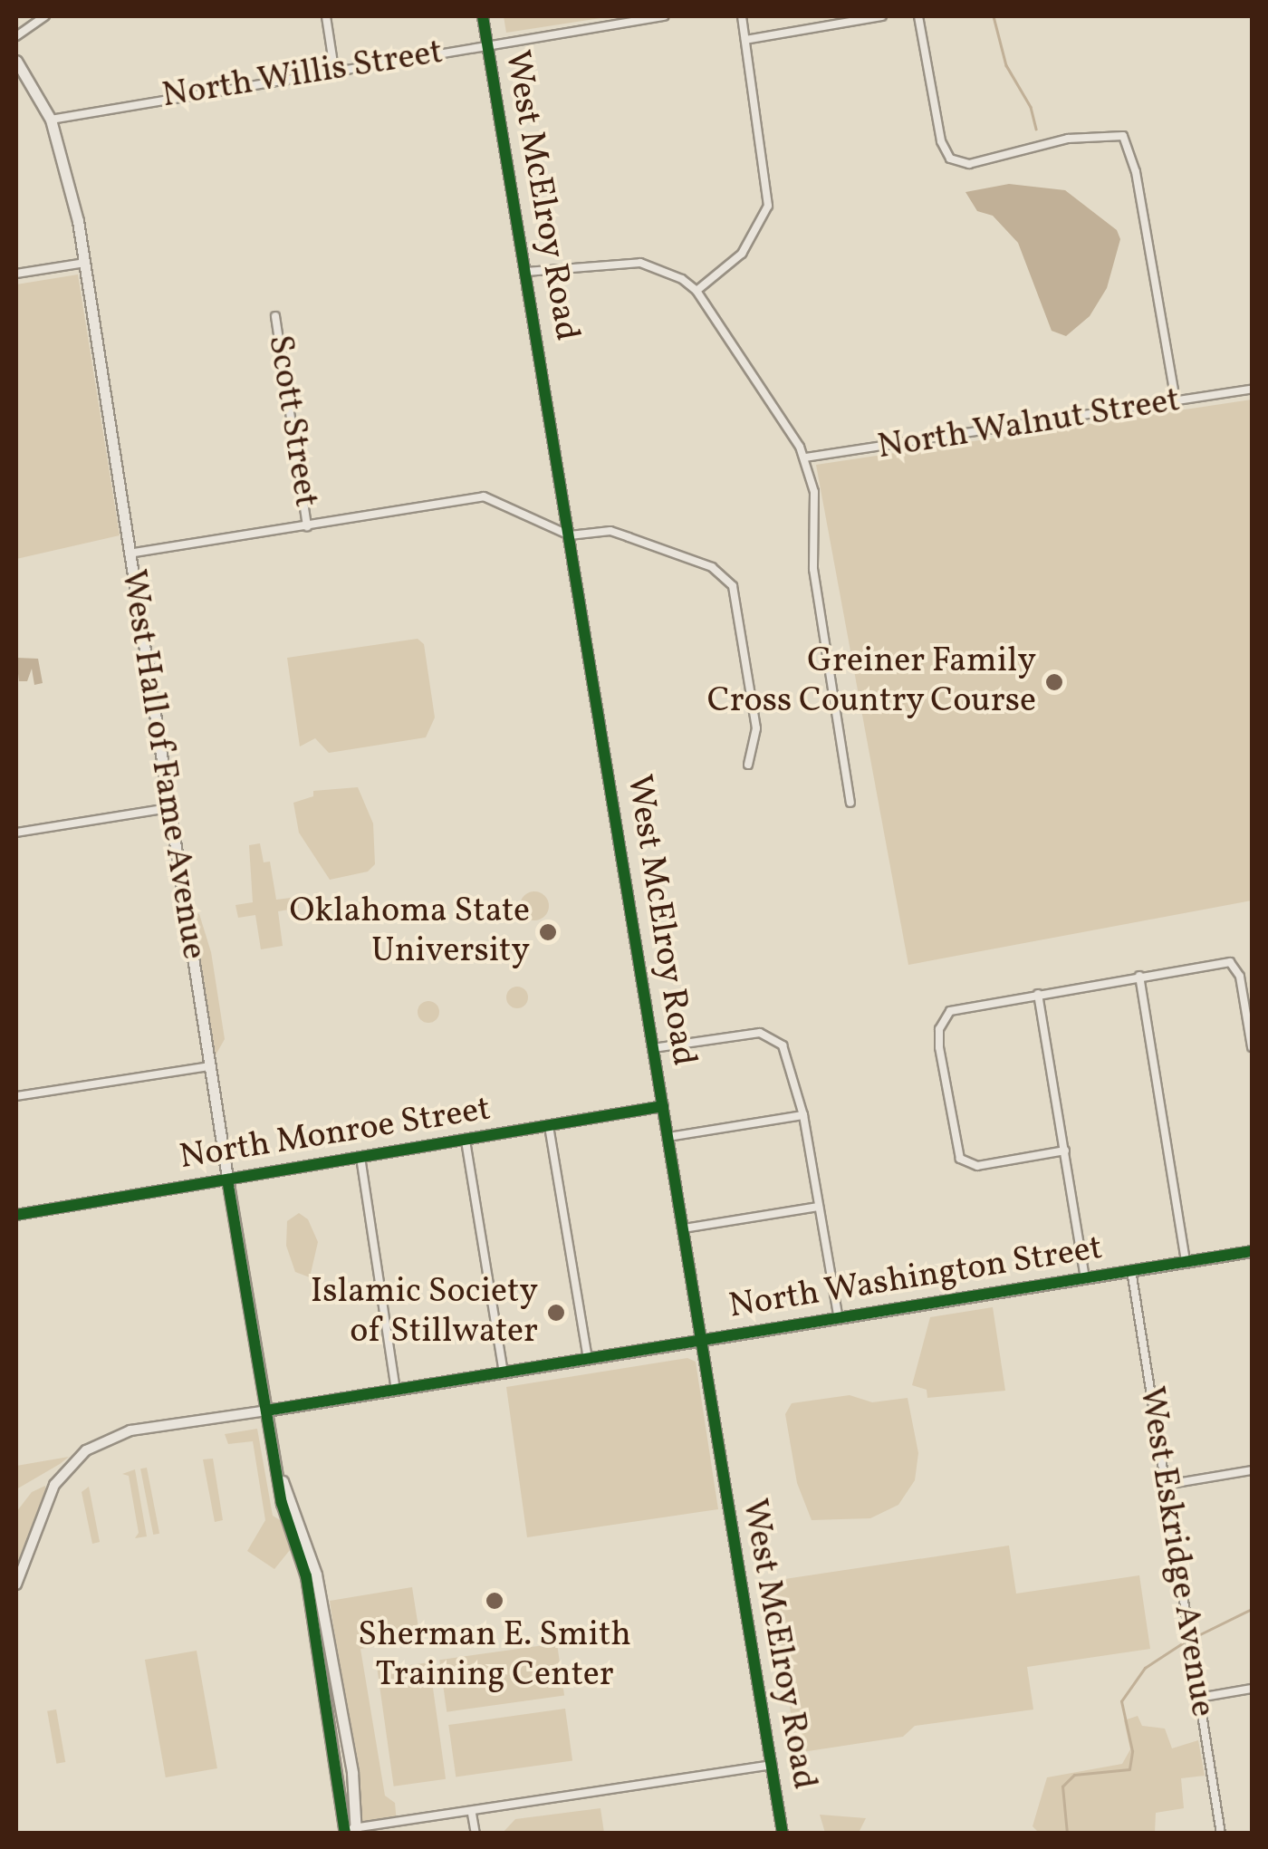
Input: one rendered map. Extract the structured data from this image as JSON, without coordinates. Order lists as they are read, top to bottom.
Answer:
{
  "streets": {
    "main road": ["West Hall of Fame Avenue", "North Washington Street"],
    "street": [
      "North Willis Street",
      "West McElroy Road",
      "Scott Street",
      "North Walnut Street",
      "North Monroe Street",
      "West Eskridge Avenue"
    ]
  },
  "crossings": [
    ["North Willis Street", "West McElroy Road"],
    ["North Willis Street", "West Hall of Fame Avenue"],
    ["West McElroy Road", "North Monroe Street"],
    ["West McElroy Road", "North Washington Street"],
    ["West Hall of Fame Avenue", "North Monroe Street"],
    ["West Hall of Fame Avenue", "North Washington Street"],
    ["North Washington Street", "West Eskridge Avenue"]
  ],
  "places": [
    "Greiner Family Cross Country Course",
    "Oklahoma State University",
    "Islamic Society of Stillwater",
    "Sherman E. Smith Training Center"
  ]
}
